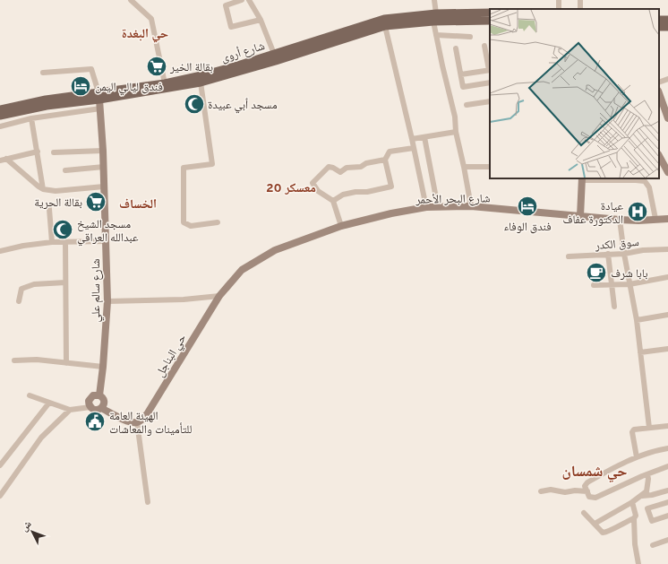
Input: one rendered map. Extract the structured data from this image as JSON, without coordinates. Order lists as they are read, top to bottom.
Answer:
{
  "streets": {
    "main road": ["شارع أروى"],
    "street": [
      "شارع البحر الأحمر",
      "سوق الكدر",
      "شارع سالم علي",
      "حي البناجل"
    ]
  },
  "crossings": [
    ["شارع أروى", "شارع سالم علي"],
    ["شارع البحر الأحمر", "حي البناجل"]
  ],
  "districts": [
    "حي البغدة",
    "معسكر 20",
    "الخساف",
    "حي شمسان"
  ],
  "places": {
    "supermarket": ["بقالة الخير", "بقالة الحرية"],
    "hotel": ["فندق ليالي اليمن", "فندق الوفاء"],
    "mosque": ["مسجد أبي عبيدة", "مسجد الشيخ عبدالله العراقي"],
    "hospital": ["عيادة الدكتورة عفاف"],
    "cafe": ["بابا شرف"],
    "public building": ["الهيئة العامة للتأمينات والمعاشات"]
  },
  "north": "top left"
}
